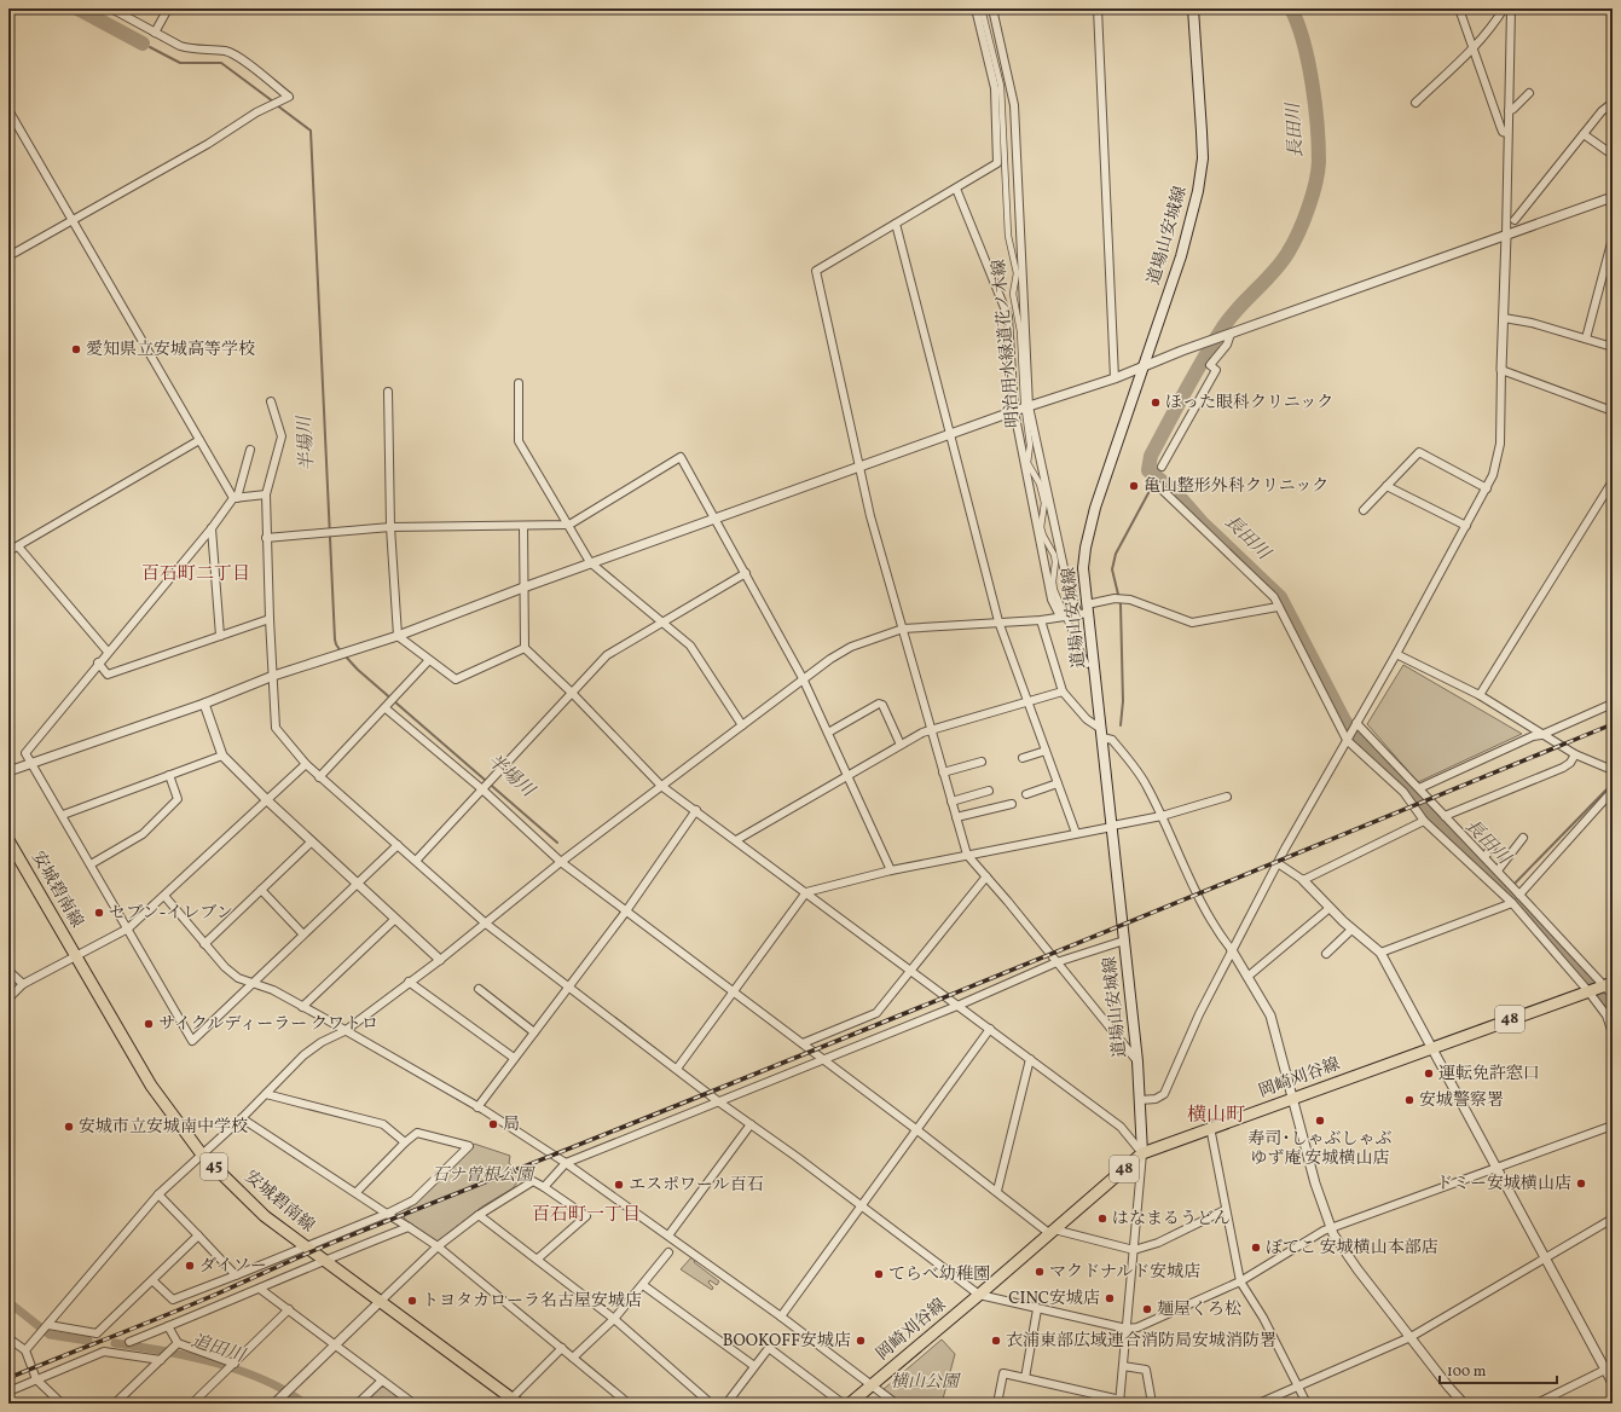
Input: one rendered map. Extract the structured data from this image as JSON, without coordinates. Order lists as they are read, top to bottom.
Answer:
{
  "streets": {
    "main road": [
      "道場山安城線",
      "安城碧南線",
      "48",
      "岡崎刈谷線",
      "45"
    ],
    "street": ["明治用水緑道花ノ木線"]
  },
  "crossings": [
    ["道場山安城線", "岡崎刈谷線"]
  ],
  "districts": ["百石町二丁目", "横山町", "百石町一丁目"],
  "water": ["長田川", "半場川", "追田川"],
  "parks": ["石ナ曽根公園", "横山公園"],
  "places": [
    "愛知県立安城高等学校",
    "ほった眼科クリニック",
    "亀山整形外科クリニック",
    "セブン-イレブン",
    "サイクルディーラー クワトロ",
    "運転免許窓口",
    "安城警察署",
    "寿司･しゃぶしゃぶ ゆず庵 安城横山店",
    "局",
    "安城市立安城南中学校",
    "ドミー安城横山店",
    "エスポワール百石",
    "はなまるうどん",
    "ぼてこ 安城横山本部店",
    "ダイソー",
    "マクドナルド安城店",
    "てらべ幼稚園",
    "CINC安城店",
    "トヨタカローラ名古屋安城店",
    "麺屋くろ松",
    "BOOKOFF安城店",
    "衣浦東部広域連合消防局安城消防署"
  ],
  "scale_bar": "100 m"
}
